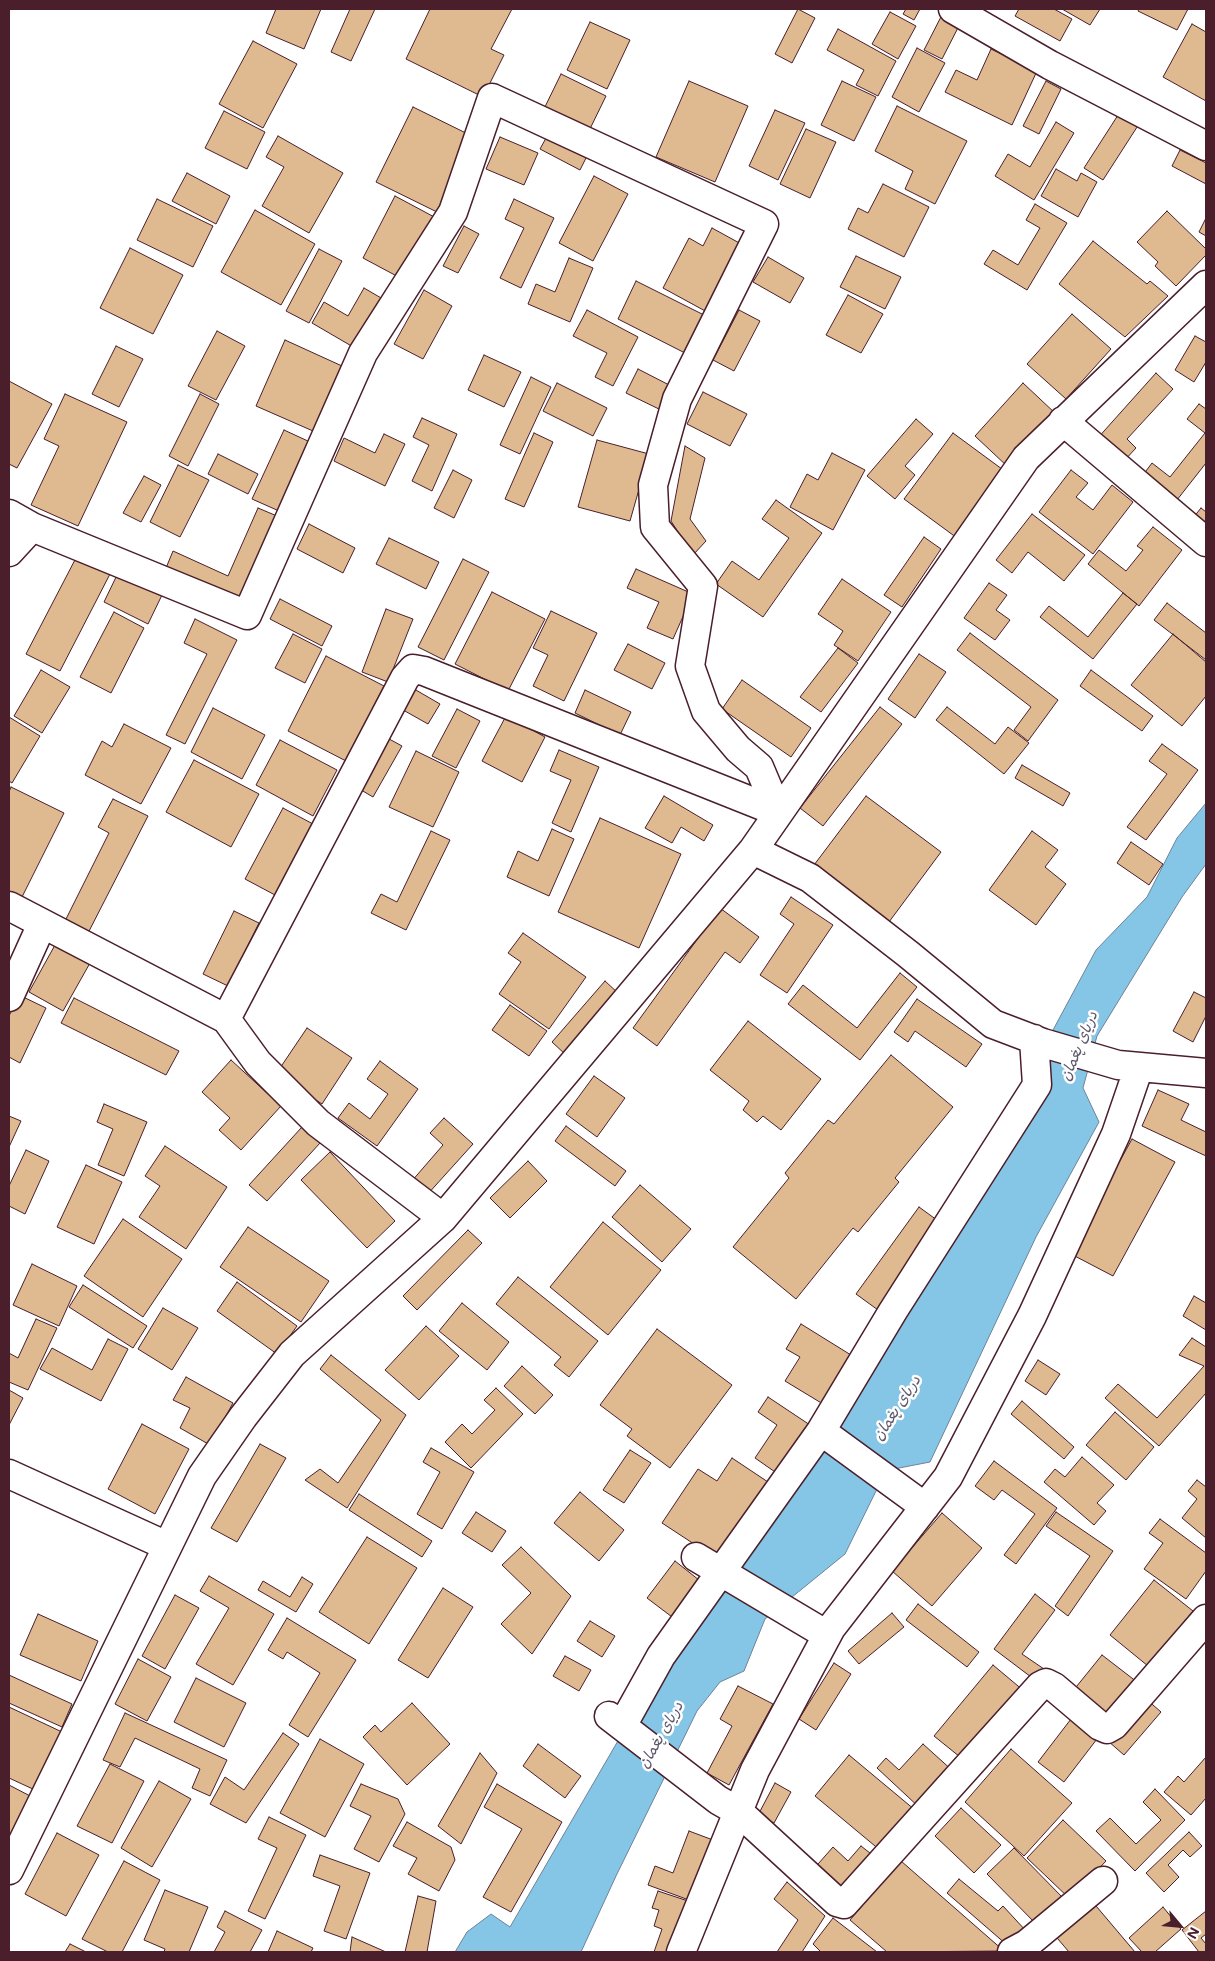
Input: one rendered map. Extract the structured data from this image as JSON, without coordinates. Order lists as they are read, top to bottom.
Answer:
{
  "water": ["دریای پغمان"],
  "north": "bottom right"
}
